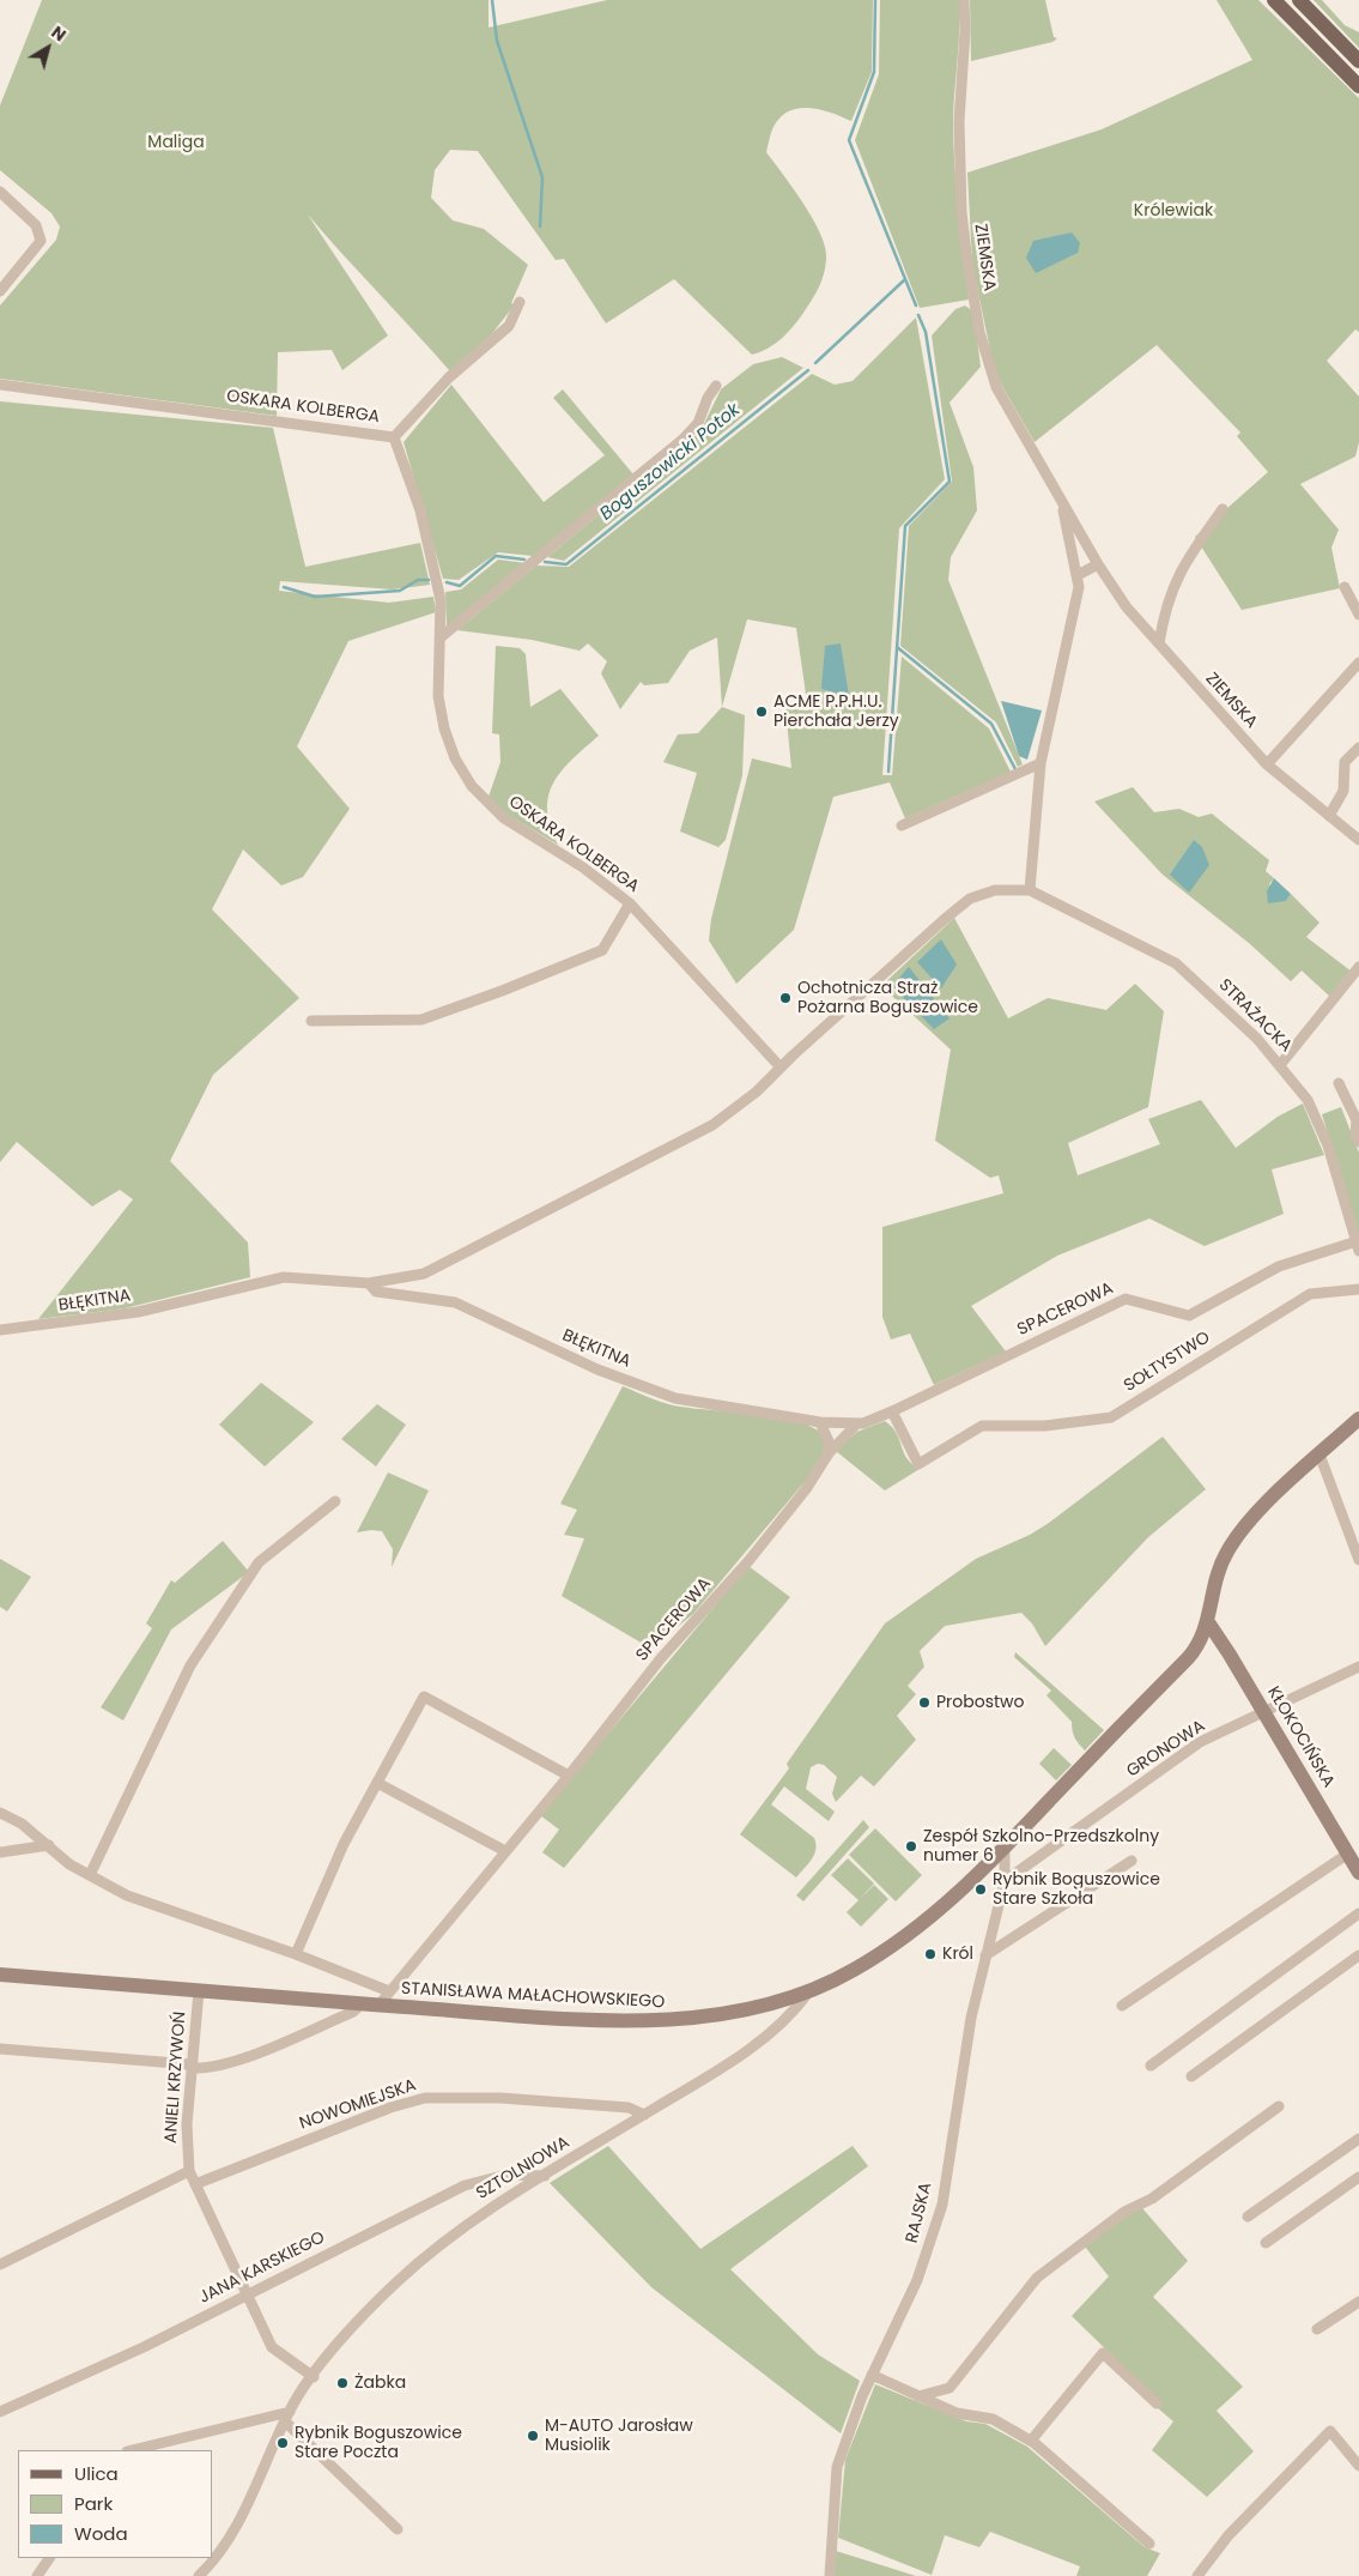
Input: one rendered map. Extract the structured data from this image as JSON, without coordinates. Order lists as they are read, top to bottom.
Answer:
{
  "streets": {
    "street": [
      "ZIEMSKA",
      "OSKARA KOLBERGA",
      "STRAŻACKA",
      "BŁĘKITNA",
      "SPACEROWA",
      "SOŁTYSTWO",
      "KŁOKOCIŃSKA",
      "GRONOWA",
      "STANISŁAWA MAŁACHOWSKIEGO",
      "ANIELI KRZYWOŃ",
      "NOWOMIEJSKA",
      "SZTOLNIOWA",
      "RAJSKA",
      "JANA KARSKIEGO"
    ]
  },
  "crossings": [
    ["OSKARA KOLBERGA", "STRAŻACKA"],
    ["OSKARA KOLBERGA", "BŁĘKITNA"],
    ["STRAŻACKA", "BŁĘKITNA"],
    ["STRAŻACKA", "SPACEROWA"],
    ["BŁĘKITNA", "SPACEROWA"],
    ["SPACEROWA", "SOŁTYSTWO"],
    ["SPACEROWA", "STANISŁAWA MAŁACHOWSKIEGO"],
    ["KŁOKOCIŃSKA", "GRONOWA"],
    ["KŁOKOCIŃSKA", "STANISŁAWA MAŁACHOWSKIEGO"],
    ["GRONOWA", "RAJSKA"],
    ["STANISŁAWA MAŁACHOWSKIEGO", "ANIELI KRZYWOŃ"],
    ["STANISŁAWA MAŁACHOWSKIEGO", "SZTOLNIOWA"],
    ["STANISŁAWA MAŁACHOWSKIEGO", "RAJSKA"],
    ["ANIELI KRZYWOŃ", "NOWOMIEJSKA"],
    ["ANIELI KRZYWOŃ", "SZTOLNIOWA"],
    ["ANIELI KRZYWOŃ", "JANA KARSKIEGO"],
    ["NOWOMIEJSKA", "SZTOLNIOWA"],
    ["SZTOLNIOWA", "JANA KARSKIEGO"]
  ],
  "water": ["Boguszowicki Potok"],
  "parks": ["Maliga", "Królewiak"],
  "places": [
    "ACME P.P.H.U. Pierchała Jerzy",
    "Ochotnicza Straż Pożarna Boguszowice",
    "Probostwo",
    "Zespół Szkolno-Przedszkolny numer 6",
    "Rybnik Boguszowice Stare Szkoła",
    "Król",
    "Żabka",
    "M-AUTO Jarosław Musiolik",
    "Rybnik Boguszowice Stare Poczta"
  ],
  "legend": ["Ulica", "Park", "Woda"],
  "north": "top right"
}
